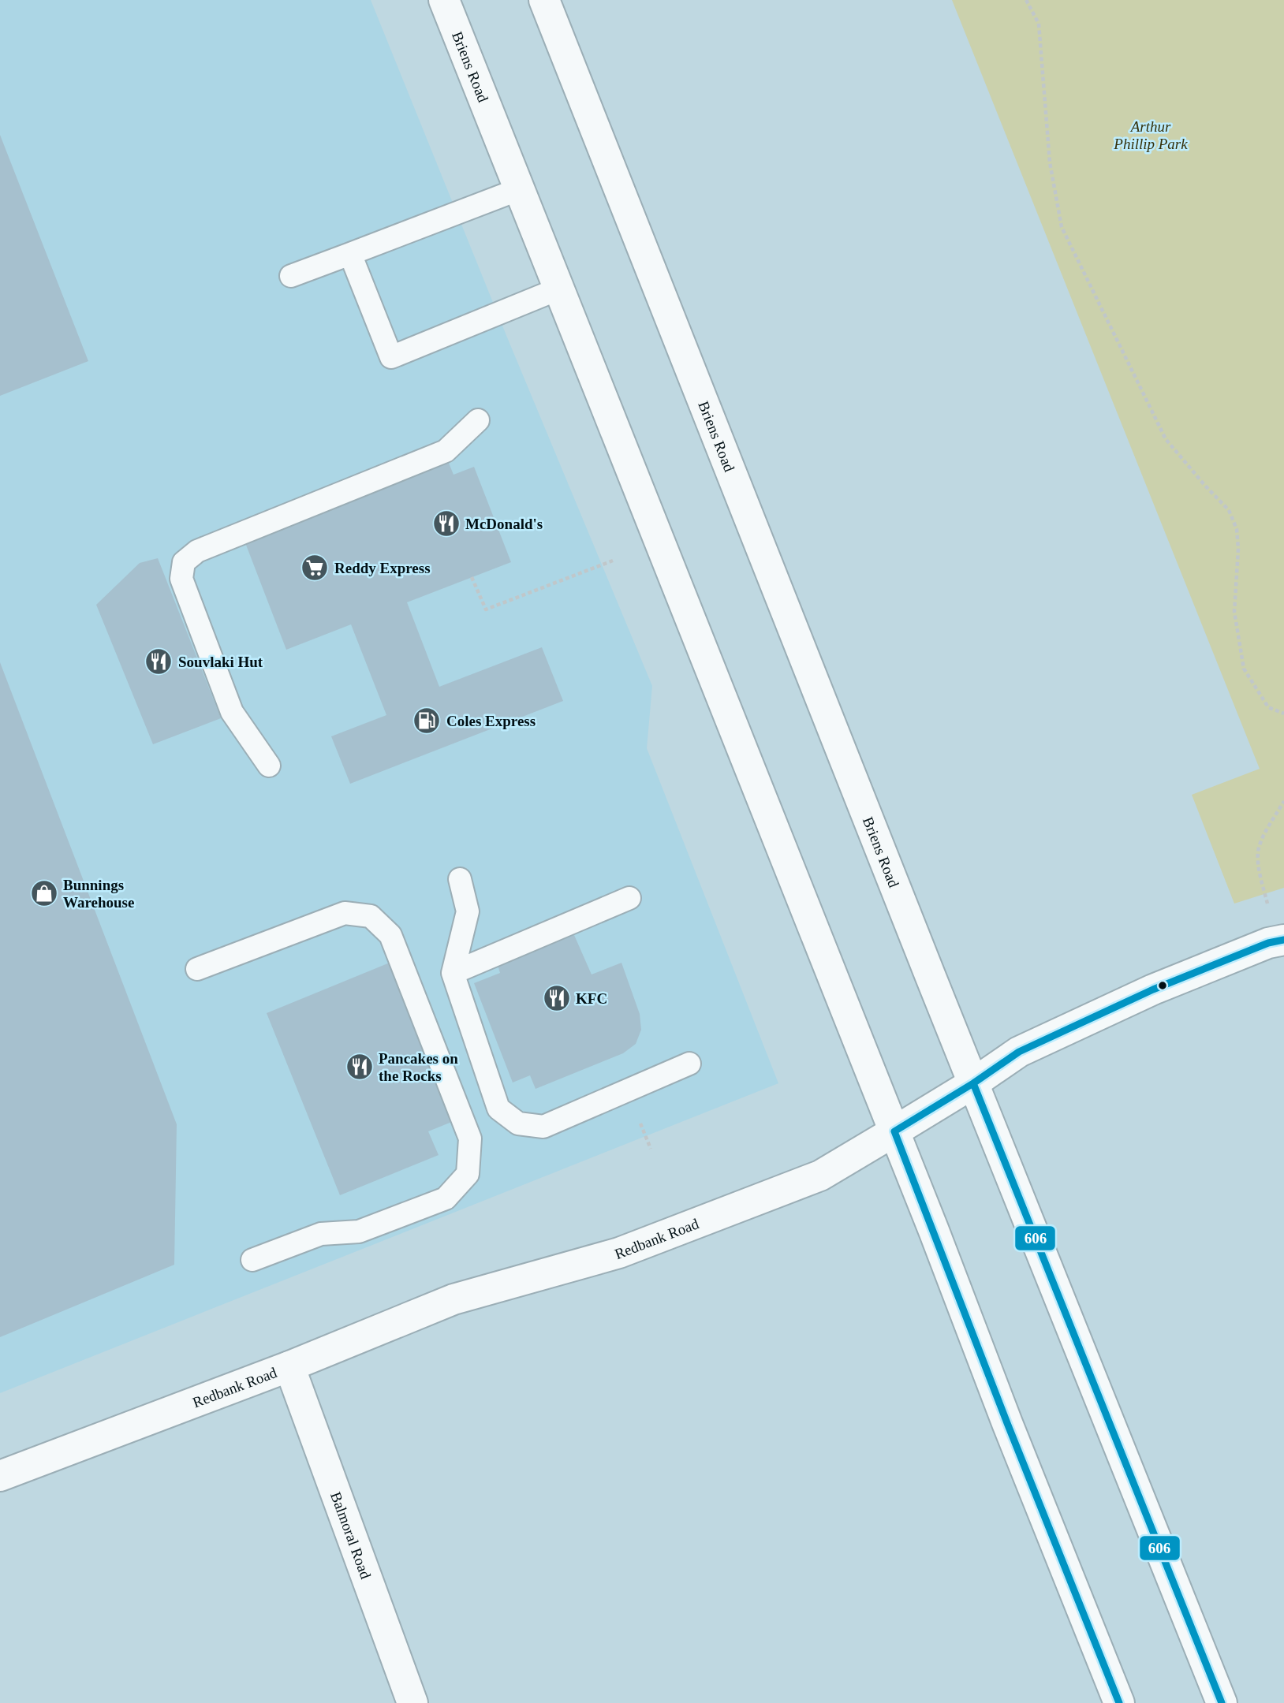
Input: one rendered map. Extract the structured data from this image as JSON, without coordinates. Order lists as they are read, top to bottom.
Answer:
{
  "streets": {
    "main road": ["Briens Road", "Redbank Road", "Balmoral Road"]
  },
  "crossings": [
    ["Briens Road", "Redbank Road"],
    ["Redbank Road", "Balmoral Road"]
  ],
  "parks": ["Arthur Phillip Park"],
  "places": {
    "restaurant": [
      "McDonald's",
      "Souvlaki Hut",
      "KFC",
      "Pancakes on the Rocks"
    ],
    "supermarket": ["Reddy Express"],
    "fuel station": ["Coles Express"],
    "shop": ["Bunnings Warehouse"]
  },
  "lines": ["transit line 606"]
}
